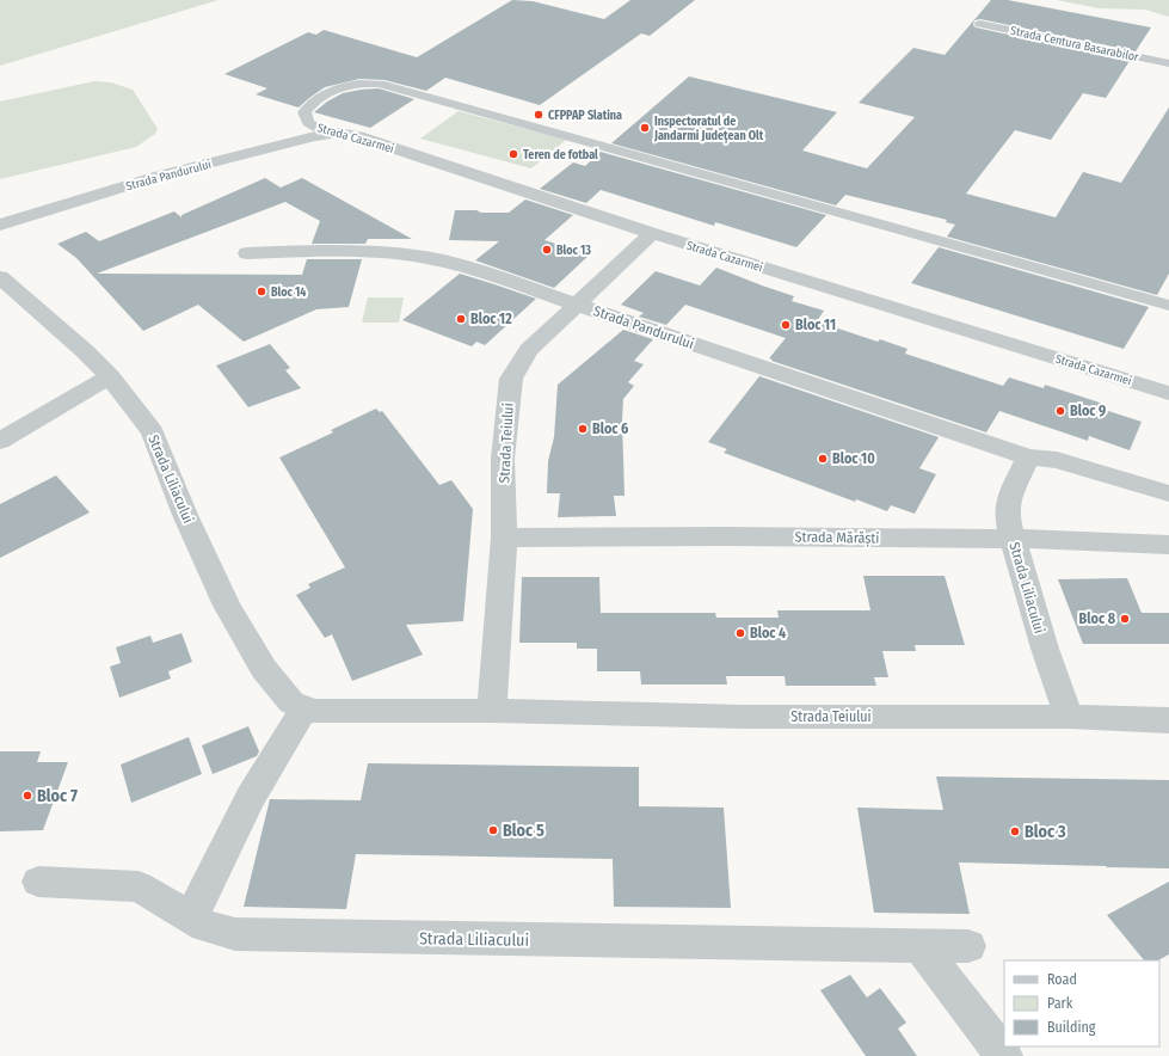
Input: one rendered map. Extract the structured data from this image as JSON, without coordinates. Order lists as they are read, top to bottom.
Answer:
{
  "streets": {
    "street": [
      "Strada Cazarmei",
      "Strada Pandurului",
      "Strada Teiului",
      "Strada Liliacului",
      "Strada Mărăști"
    ],
    "lane": ["Strada Centura Basarabilor"]
  },
  "crossings": [
    ["Strada Cazarmei", "Strada Pandurului"],
    ["Strada Cazarmei", "Strada Teiului"],
    ["Strada Pandurului", "Strada Teiului"],
    ["Strada Pandurului", "Strada Liliacului"],
    ["Strada Teiului", "Strada Liliacului"],
    ["Strada Teiului", "Strada Mărăști"],
    ["Strada Liliacului", "Strada Mărăști"]
  ],
  "places": [
    "CFPPAP Slatina",
    "Inspectoratul de Jandarmi Județean Olt",
    "Teren de fotbal",
    "Bloc 13",
    "Bloc 14",
    "Bloc 12",
    "Bloc 11",
    "Bloc 9",
    "Bloc 6",
    "Bloc 10",
    "Bloc 8",
    "Bloc 4",
    "Bloc 7",
    "Bloc 5",
    "Bloc 3"
  ],
  "legend": ["Road", "Park", "Building"]
}
